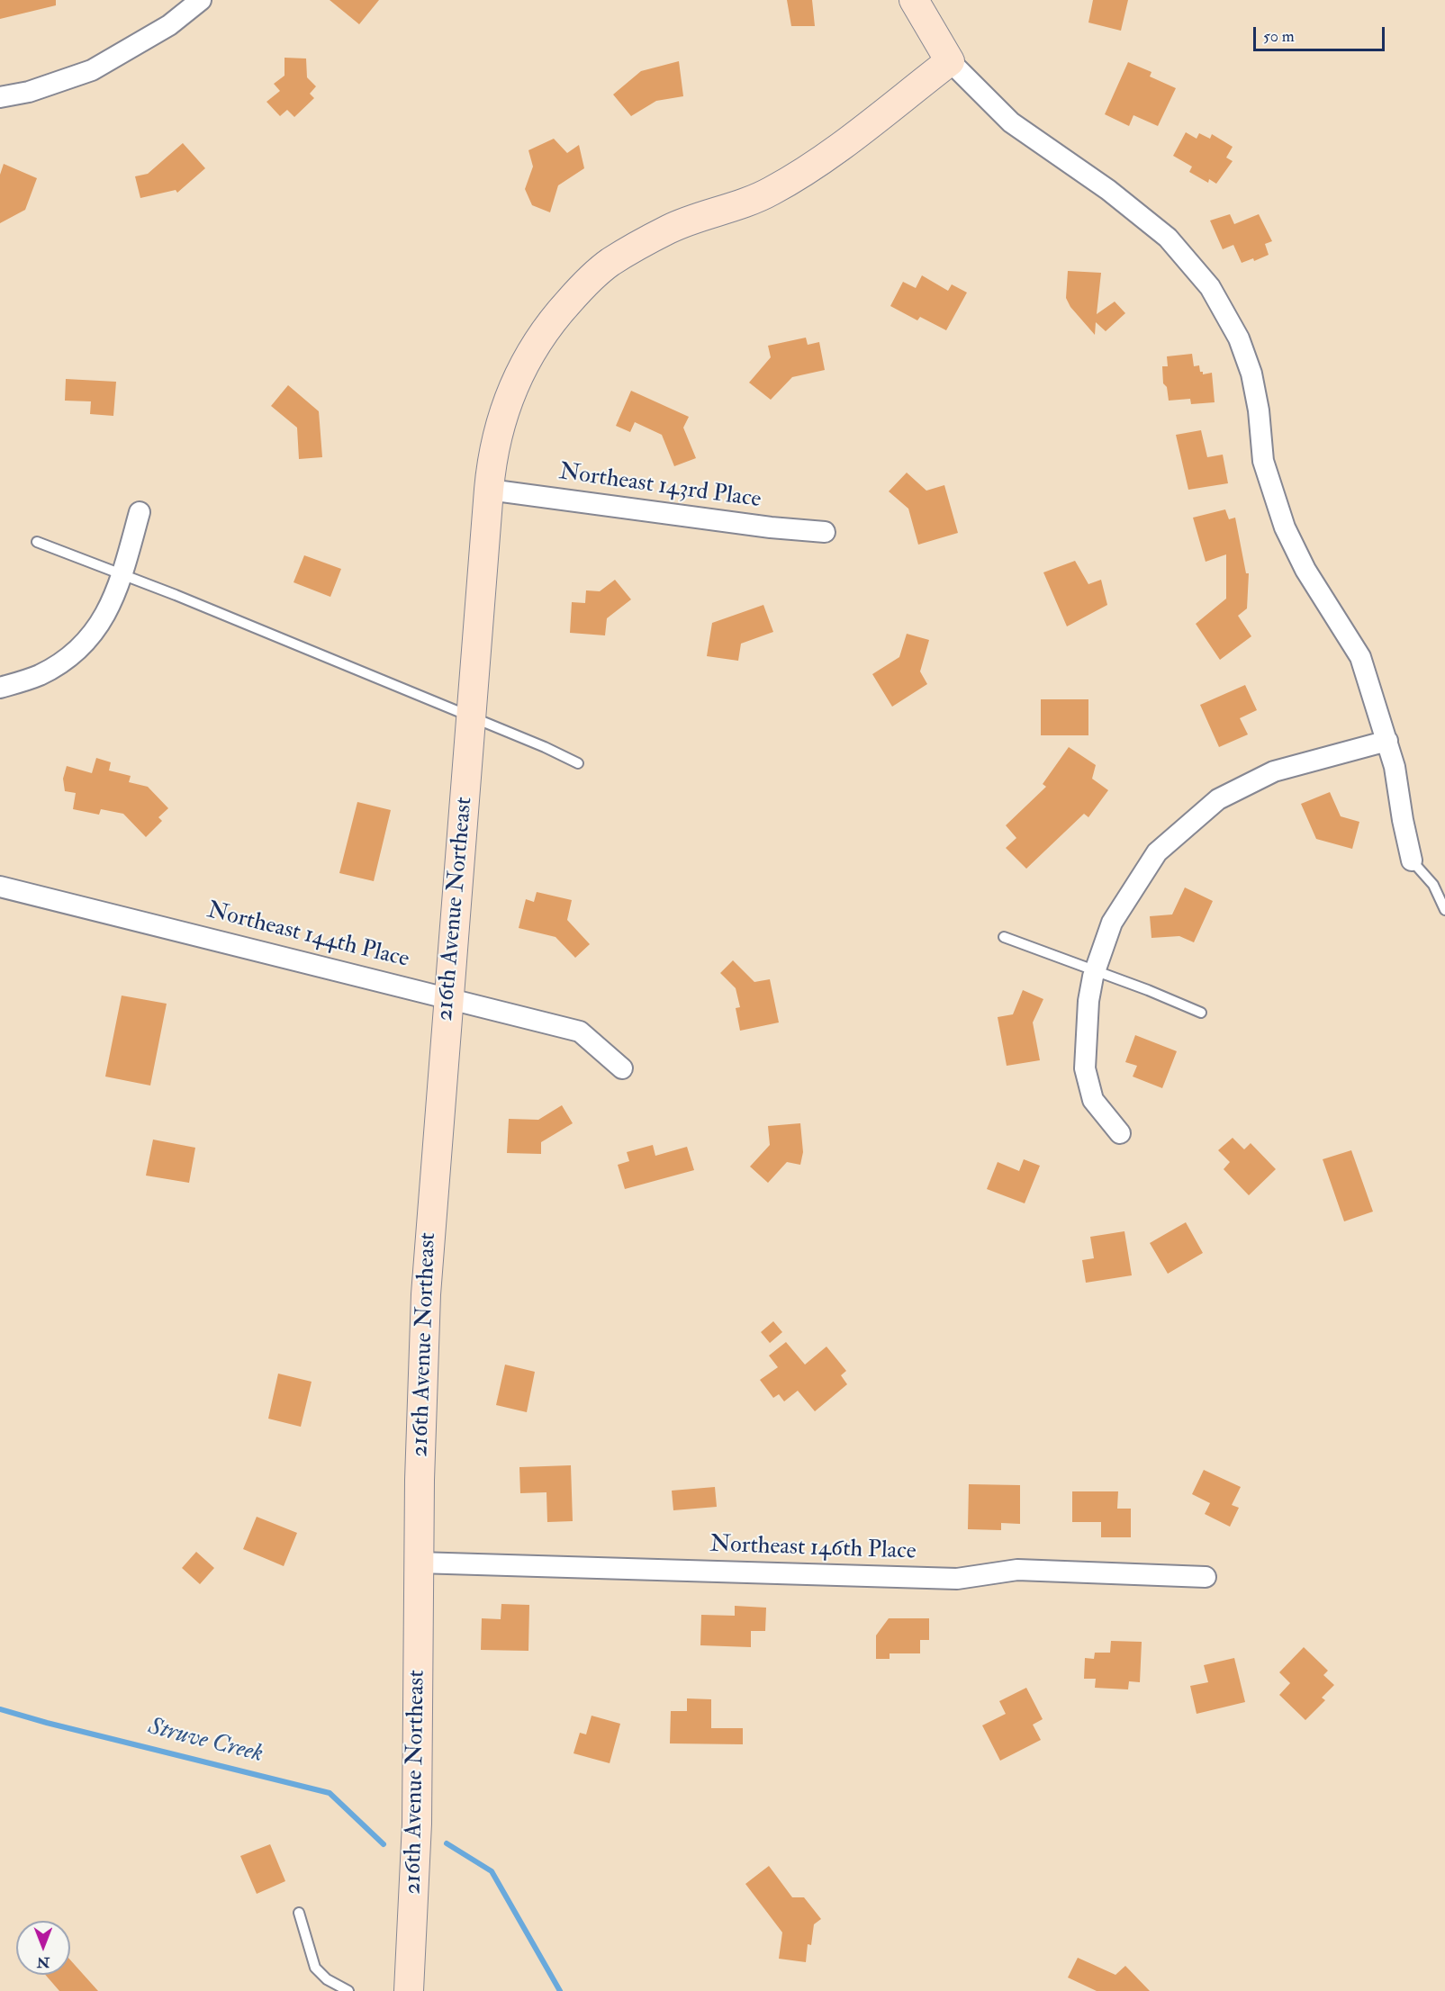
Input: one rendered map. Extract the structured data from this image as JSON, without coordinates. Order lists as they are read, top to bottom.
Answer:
{
  "streets": {
    "street": [
      "Northeast 143rd Place",
      "216th Avenue Northeast",
      "Northeast 144th Place",
      "Northeast 146th Place"
    ]
  },
  "crossings": [
    ["Northeast 143rd Place", "216th Avenue Northeast"],
    ["216th Avenue Northeast", "Northeast 144th Place"],
    ["216th Avenue Northeast", "Northeast 146th Place"]
  ],
  "water": ["Struve Creek"],
  "scale_bar": "50 m",
  "north": "bottom"
}
